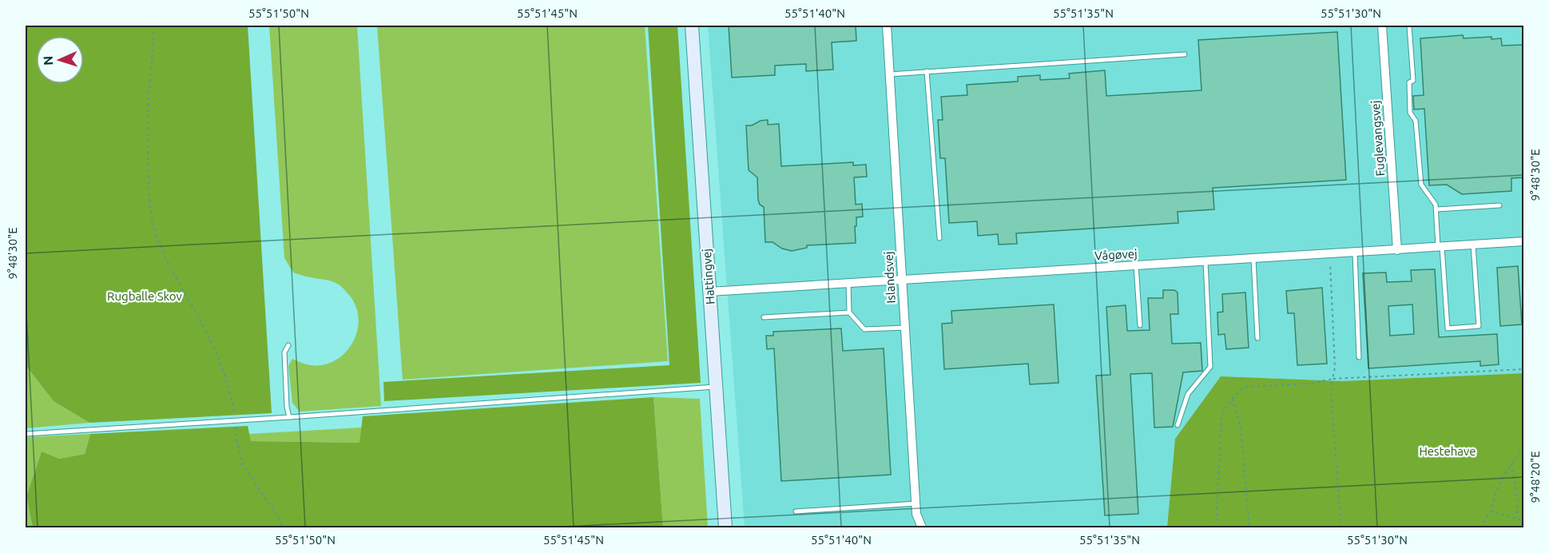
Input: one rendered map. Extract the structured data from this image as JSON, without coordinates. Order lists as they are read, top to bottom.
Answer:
{
  "streets": {
    "street": [
      "Fuglevangsvej",
      "Vågøvej",
      "Hattingvej",
      "Islandsvej"
    ]
  },
  "crossings": [
    ["Fuglevangsvej", "Vågøvej"],
    ["Vågøvej", "Hattingvej"],
    ["Vågøvej", "Islandsvej"]
  ],
  "parks": ["Rugballe Skov", "Hestehave"],
  "north": "left",
  "coordinates": [
    "55°51'50\"N",
    "55°51'45\"N",
    "55°51'40\"N",
    "55°51'35\"N",
    "55°51'30\"N",
    "9°48'30\"E",
    "9°48'20\"E"
  ]
}
